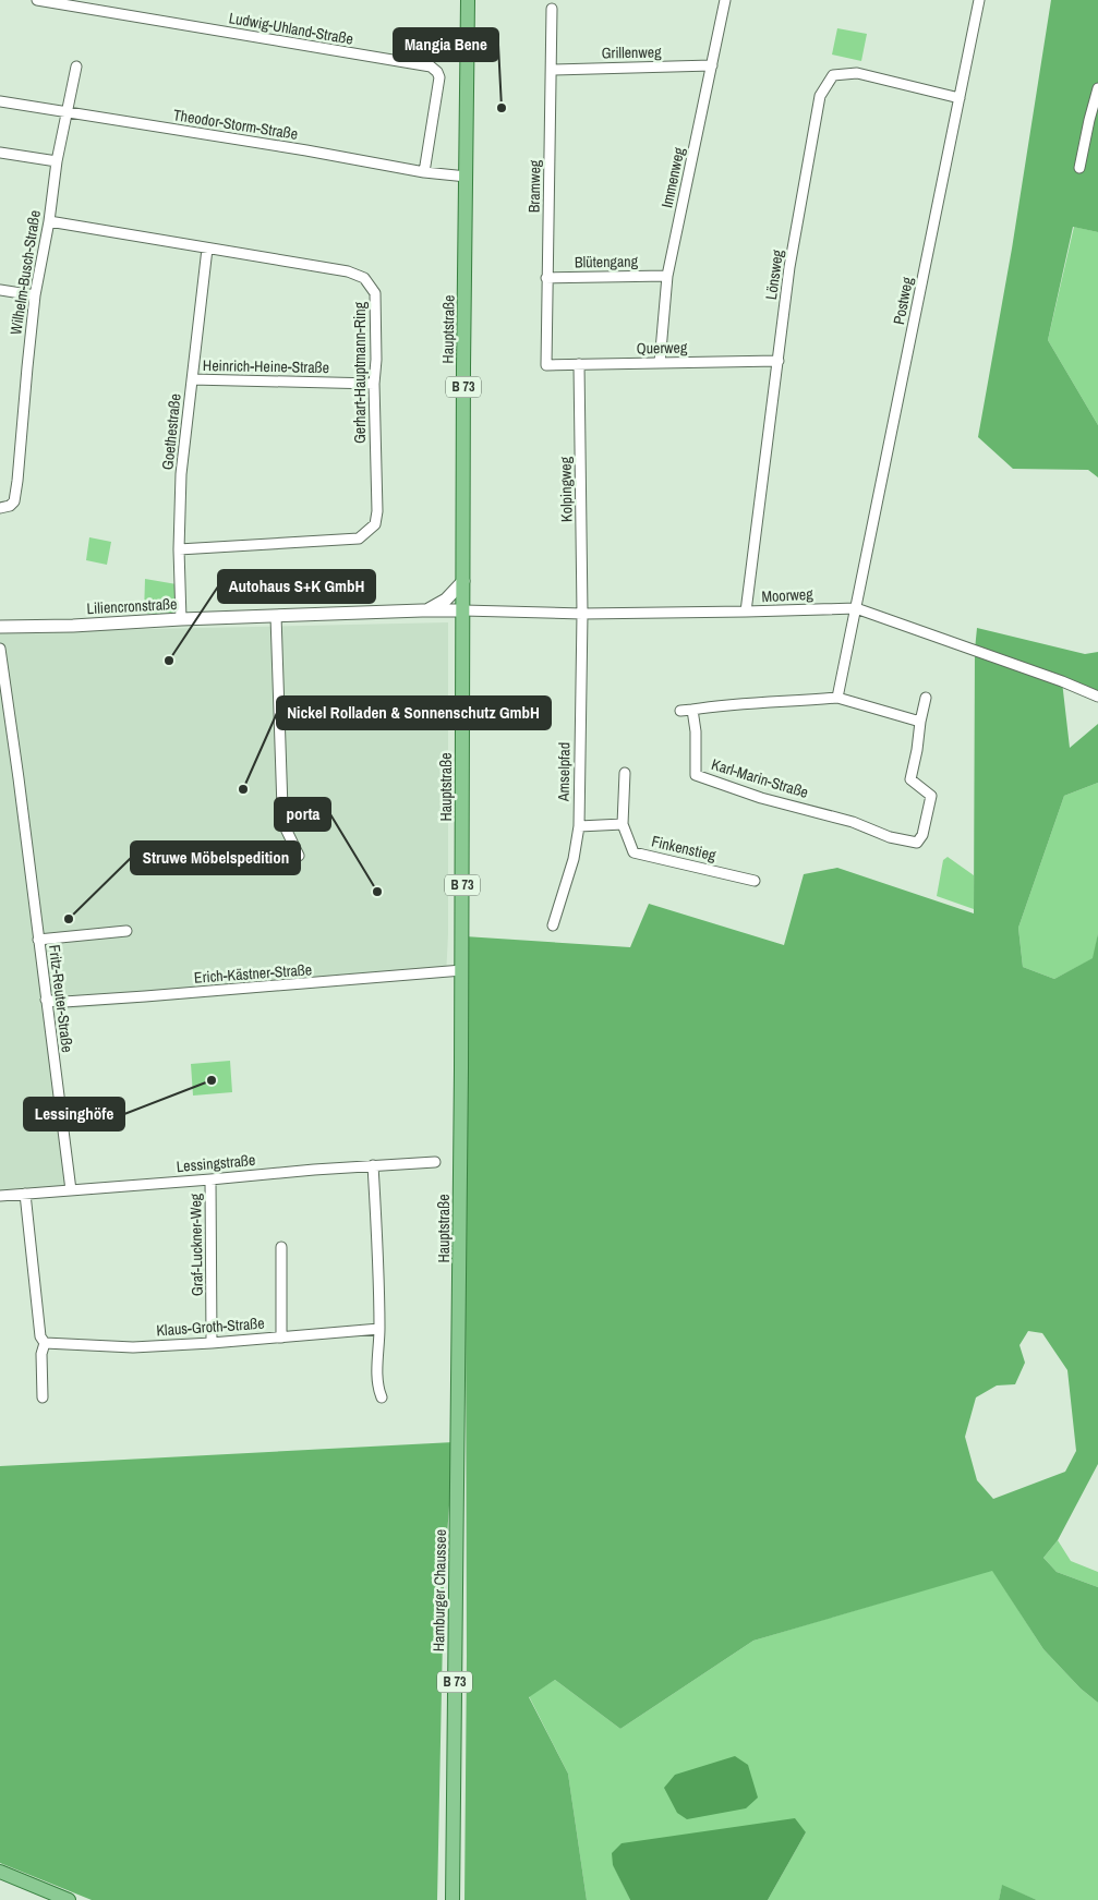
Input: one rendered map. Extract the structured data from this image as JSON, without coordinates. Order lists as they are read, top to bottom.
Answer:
{
  "streets": {
    "main road": ["Hauptstraße", "B 73", "Hamburger Chaussee"],
    "street": [
      "Ludwig-Uhland-Straße",
      "Grillenweg",
      "Theodor-Storm-Straße",
      "Immenweg",
      "Bramweg",
      "Blütengang",
      "Wilhelm-Busch-Straße",
      "Lönsweg",
      "Postweg",
      "Querweg",
      "Heinrich-Heine-Straße",
      "Gerhart-Hauptmann-Ring",
      "Goethestraße",
      "Kolpingweg",
      "Moorweg",
      "Liliencronstraße",
      "Amselpfad",
      "Karl-Marin-Straße",
      "Finkenstieg",
      "Erich-Kästner-Straße",
      "Fritz-Reuter-Straße",
      "Lessingstraße",
      "Graf-Luckner-Weg",
      "Klaus-Groth-Straße"
    ]
  },
  "crossings": [
    ["Ludwig-Uhland-Straße", "Theodor-Storm-Straße"],
    ["Grillenweg", "Immenweg"],
    ["Grillenweg", "Bramweg"],
    ["Theodor-Storm-Straße", "Wilhelm-Busch-Straße"],
    ["Theodor-Storm-Straße", "Hauptstraße"],
    ["Immenweg", "Blütengang"],
    ["Immenweg", "Querweg"],
    ["Bramweg", "Blütengang"],
    ["Bramweg", "Querweg"],
    ["Wilhelm-Busch-Straße", "Gerhart-Hauptmann-Ring"],
    ["Lönsweg", "Postweg"],
    ["Lönsweg", "Querweg"],
    ["Lönsweg", "Moorweg"],
    ["Postweg", "Moorweg"],
    ["Hauptstraße", "Moorweg"],
    ["Hauptstraße", "Liliencronstraße"],
    ["Hauptstraße", "Erich-Kästner-Straße"],
    ["Hauptstraße", "Hamburger Chaussee"],
    ["Querweg", "Kolpingweg"],
    ["Heinrich-Heine-Straße", "Gerhart-Hauptmann-Ring"],
    ["Heinrich-Heine-Straße", "Goethestraße"],
    ["Gerhart-Hauptmann-Ring", "Goethestraße"],
    ["Goethestraße", "Liliencronstraße"],
    ["Kolpingweg", "Moorweg"],
    ["Kolpingweg", "Amselpfad"],
    ["Moorweg", "Liliencronstraße"],
    ["Moorweg", "Amselpfad"],
    ["Erich-Kästner-Straße", "Fritz-Reuter-Straße"],
    ["Fritz-Reuter-Straße", "Lessingstraße"],
    ["Lessingstraße", "Graf-Luckner-Weg"],
    ["Graf-Luckner-Weg", "Klaus-Groth-Straße"]
  ],
  "places": [
    "Mangia Bene",
    "Autohaus S+K GmbH",
    "Nickel Rolladen & Sonnenschutz GmbH",
    "porta",
    "Struwe Möbelspedition",
    "Lessinghöfe"
  ]
}
